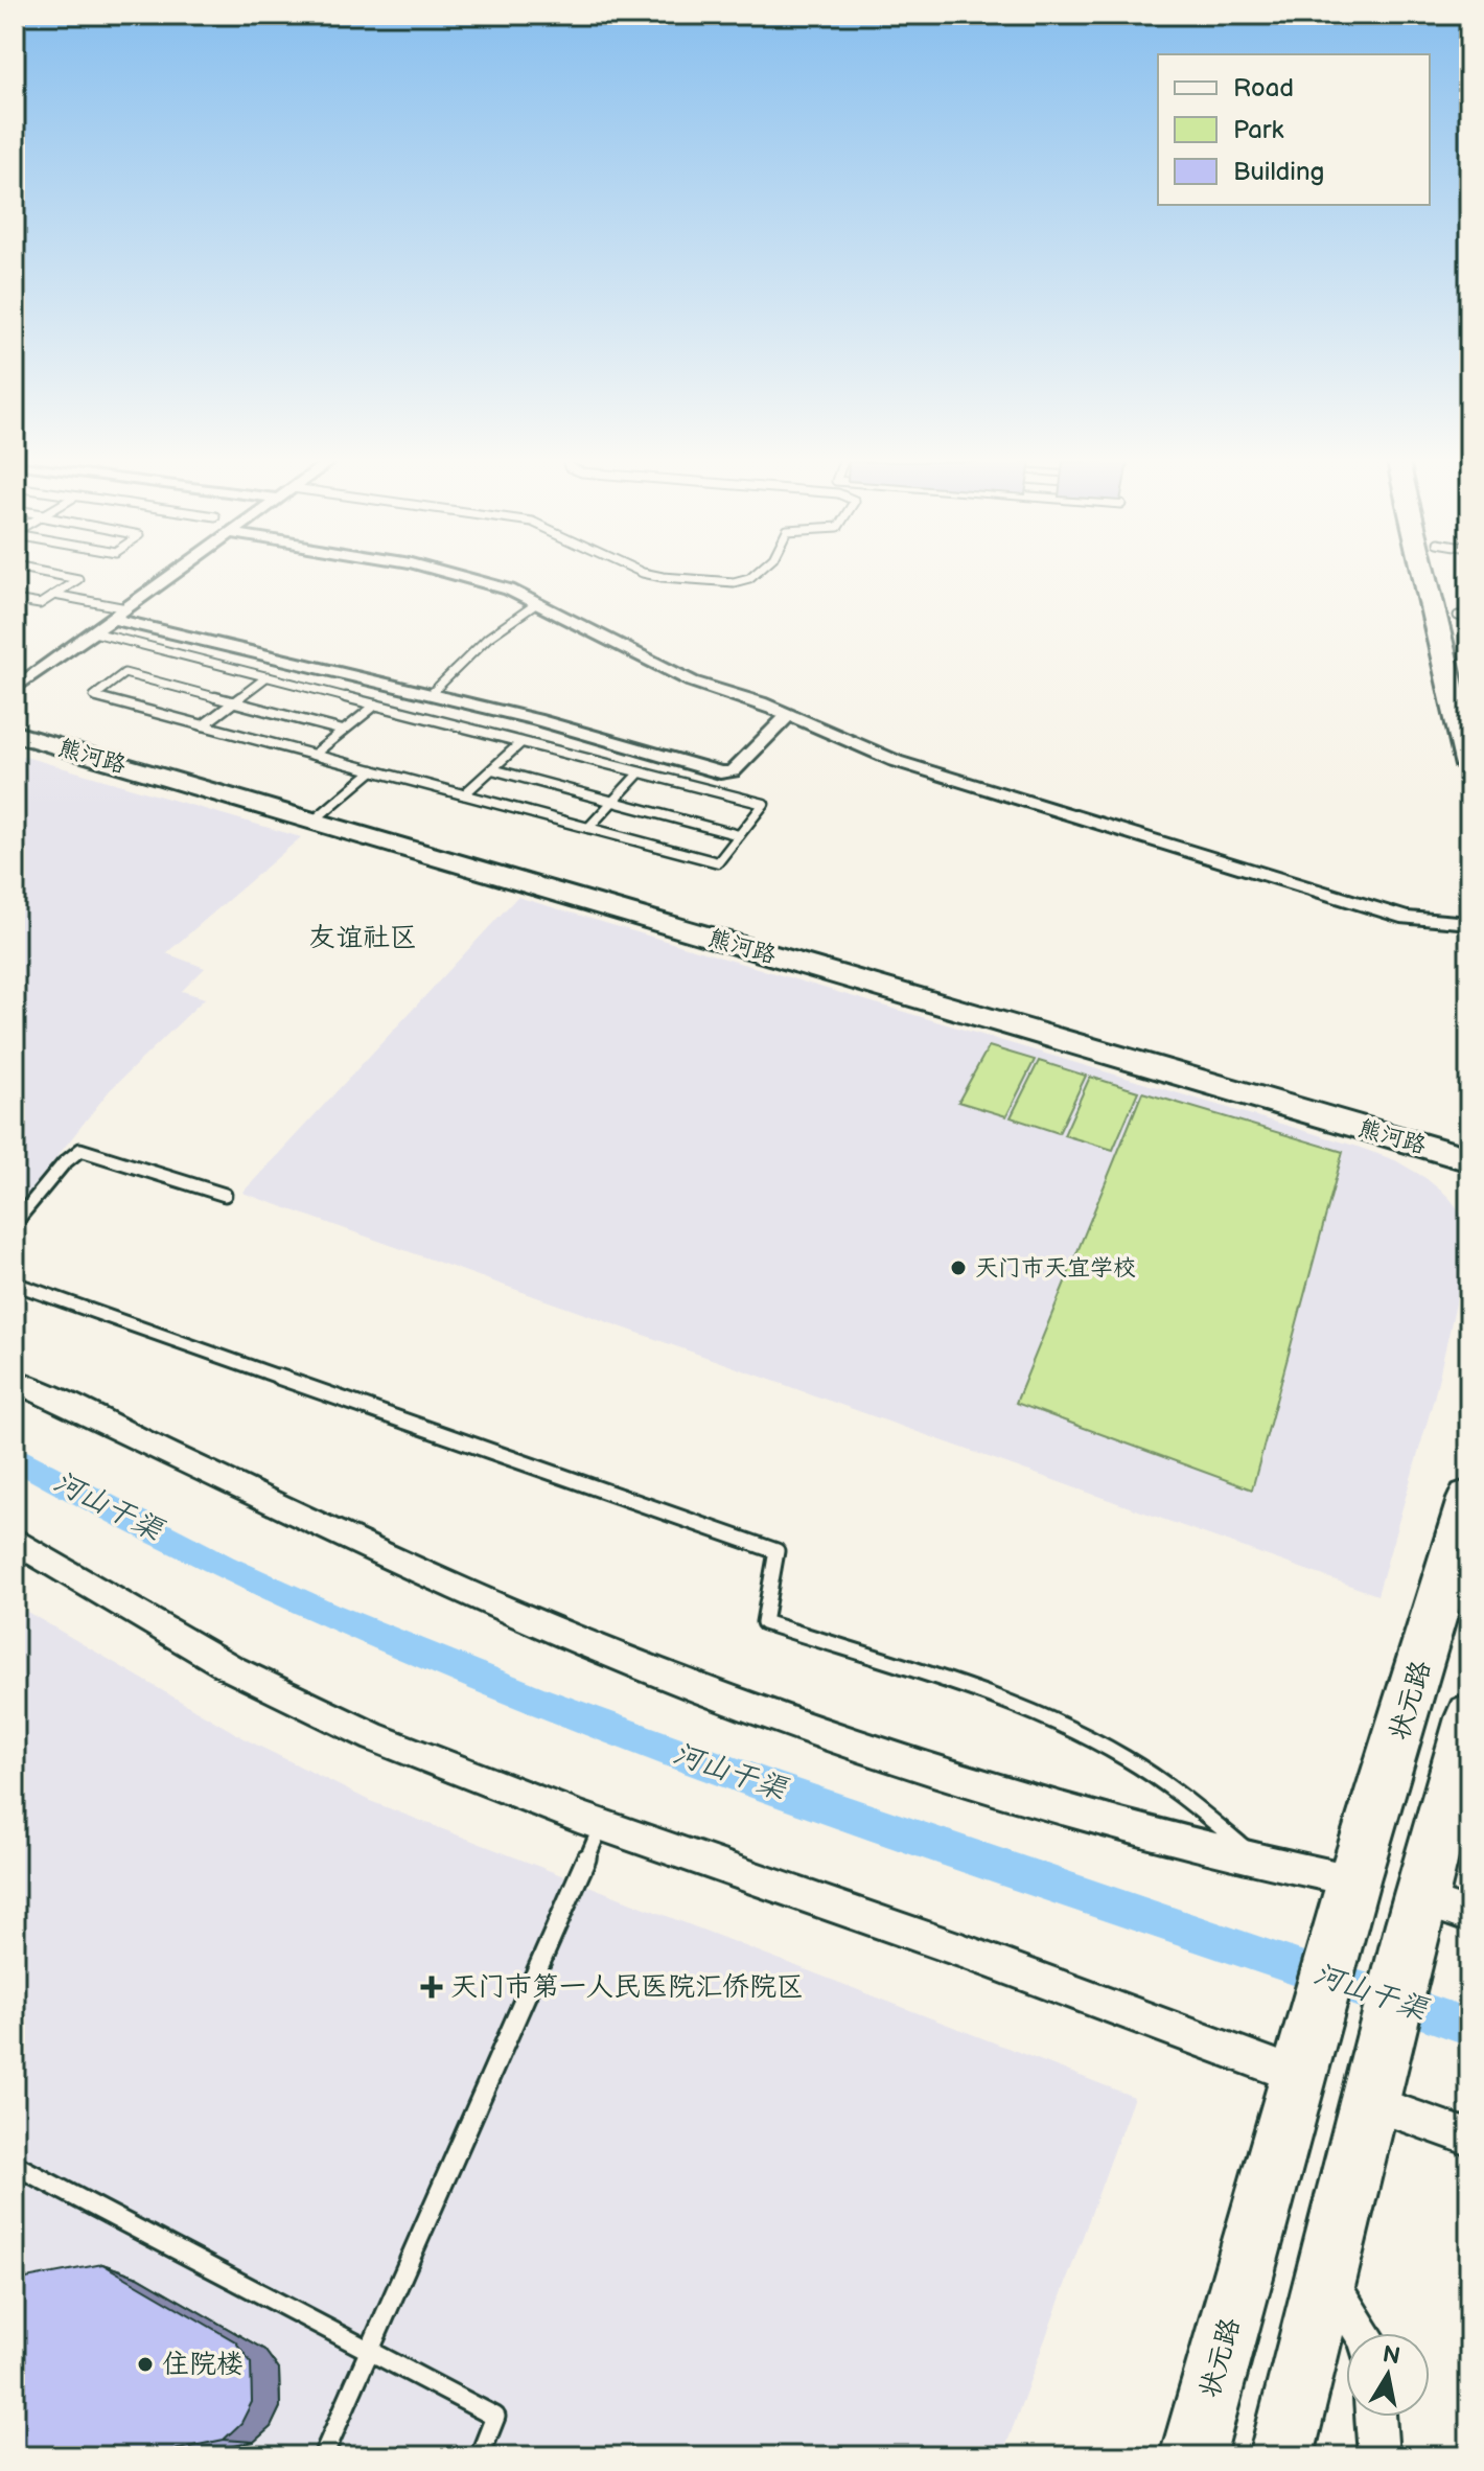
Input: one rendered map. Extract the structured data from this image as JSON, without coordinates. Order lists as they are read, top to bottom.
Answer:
{
  "streets": {
    "main road": ["状元路"],
    "street": ["熊河路"]
  },
  "districts": ["友谊社区"],
  "water": ["河山干渠"],
  "places": {
    "other": ["天门市天宜学校", "住院楼"],
    "health": ["天门市第一人民医院汇侨院区"]
  },
  "legend": ["Road", "Park", "Building"],
  "north": "top"
}
